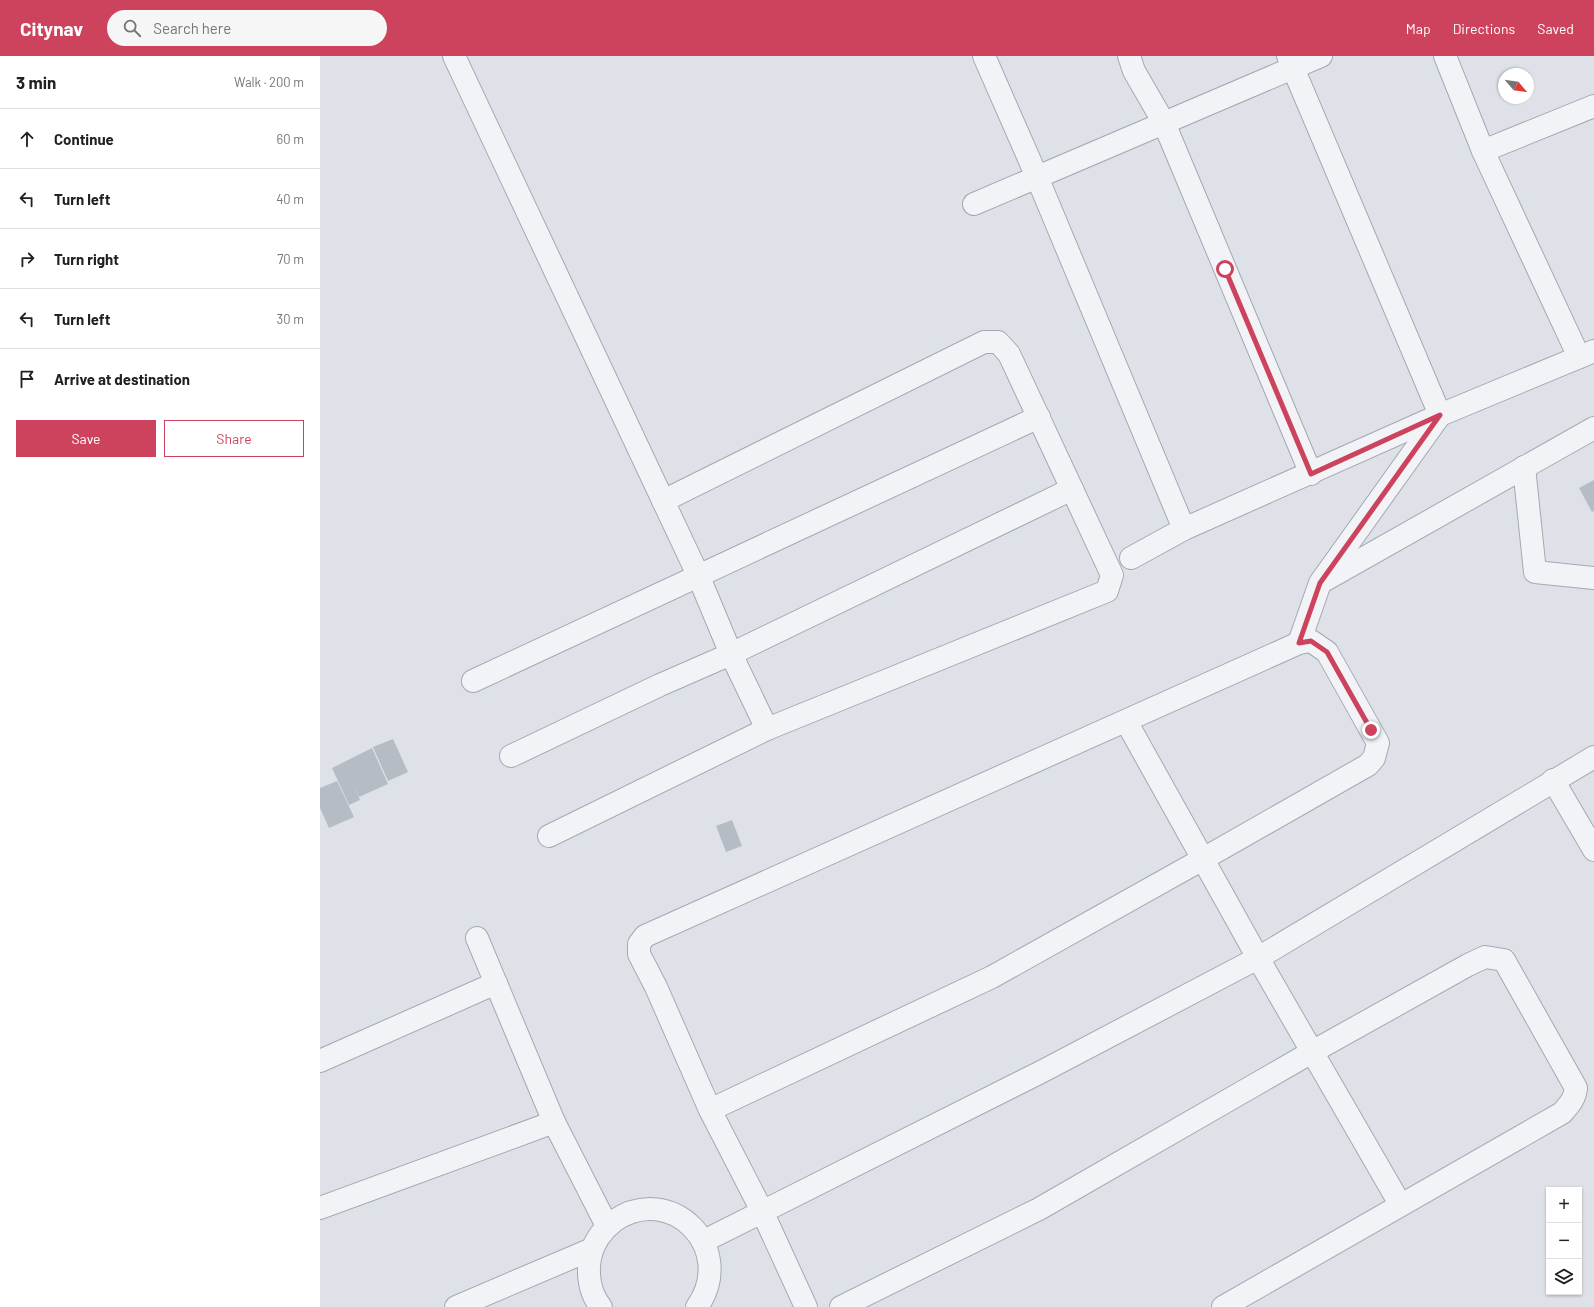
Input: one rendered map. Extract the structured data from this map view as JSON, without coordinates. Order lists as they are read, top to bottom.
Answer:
{
  "north": "bottom right",
  "page": {
    "header": "Citynav",
    "search": "Search here",
    "nav": ["Map", "Directions", "Saved"],
    "heading": ["3 min", "Walk · 200 m"],
    "list": [
      ["Continue", "60 m"],
      ["Turn left", "40 m"],
      ["Turn right", "70 m"],
      ["Turn left", "30 m"],
      "Arrive at destination"
    ],
    "buttons": ["Save", "Share"],
    "map_buttons": ["+", "−"]
  }
}
